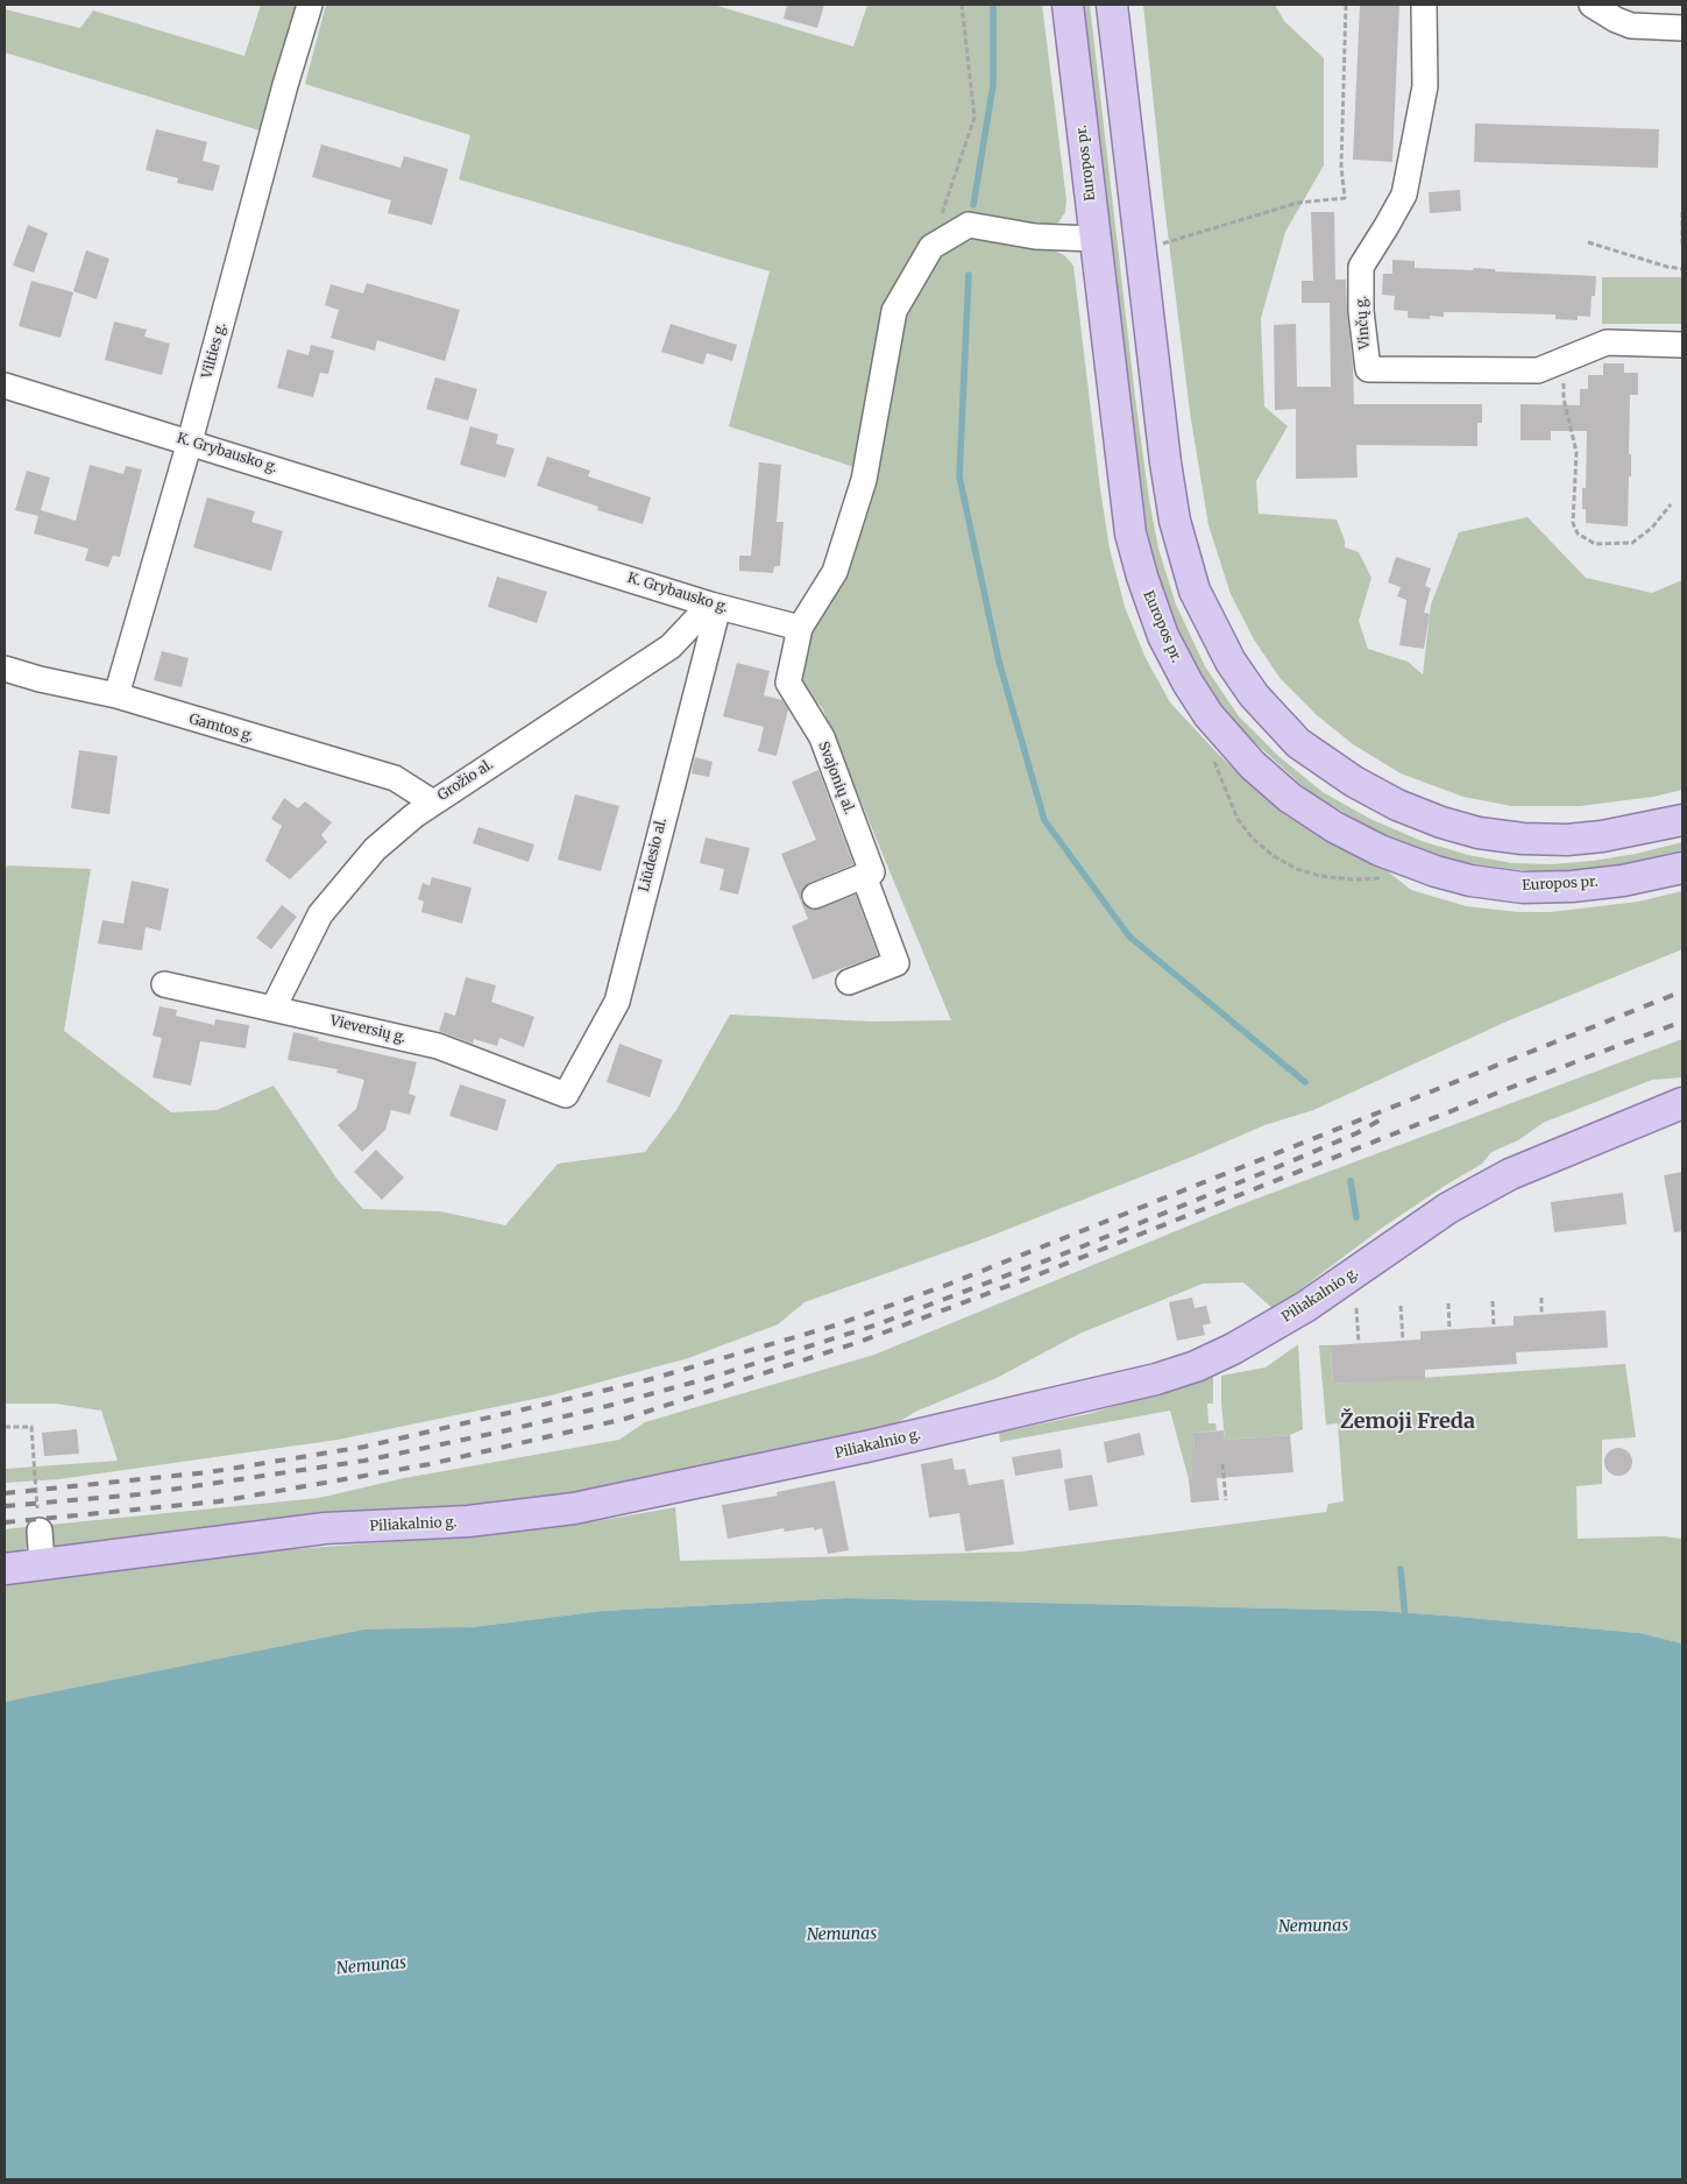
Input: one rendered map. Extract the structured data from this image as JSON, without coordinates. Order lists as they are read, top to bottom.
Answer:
{
  "streets": {
    "main road": ["Europos pr.", "Piliakalnio g."],
    "street": [
      "Vinčų g.",
      "Vilties g.",
      "K. Grybausko g.",
      "Gamtos g.",
      "Svajonių al.",
      "Grožio al.",
      "Liūdesio al.",
      "Vieversių g."
    ]
  },
  "crossings": [
    ["Vilties g.", "K. Grybausko g."],
    ["Vilties g.", "Gamtos g."],
    ["K. Grybausko g.", "Svajonių al."],
    ["K. Grybausko g.", "Grožio al."],
    ["K. Grybausko g.", "Liūdesio al."],
    ["Gamtos g.", "Grožio al."],
    ["Grožio al.", "Liūdesio al."],
    ["Grožio al.", "Vieversių g."],
    ["Liūdesio al.", "Vieversių g."]
  ],
  "districts": ["Žemoji Freda"],
  "water": ["Nemunas"]
}
